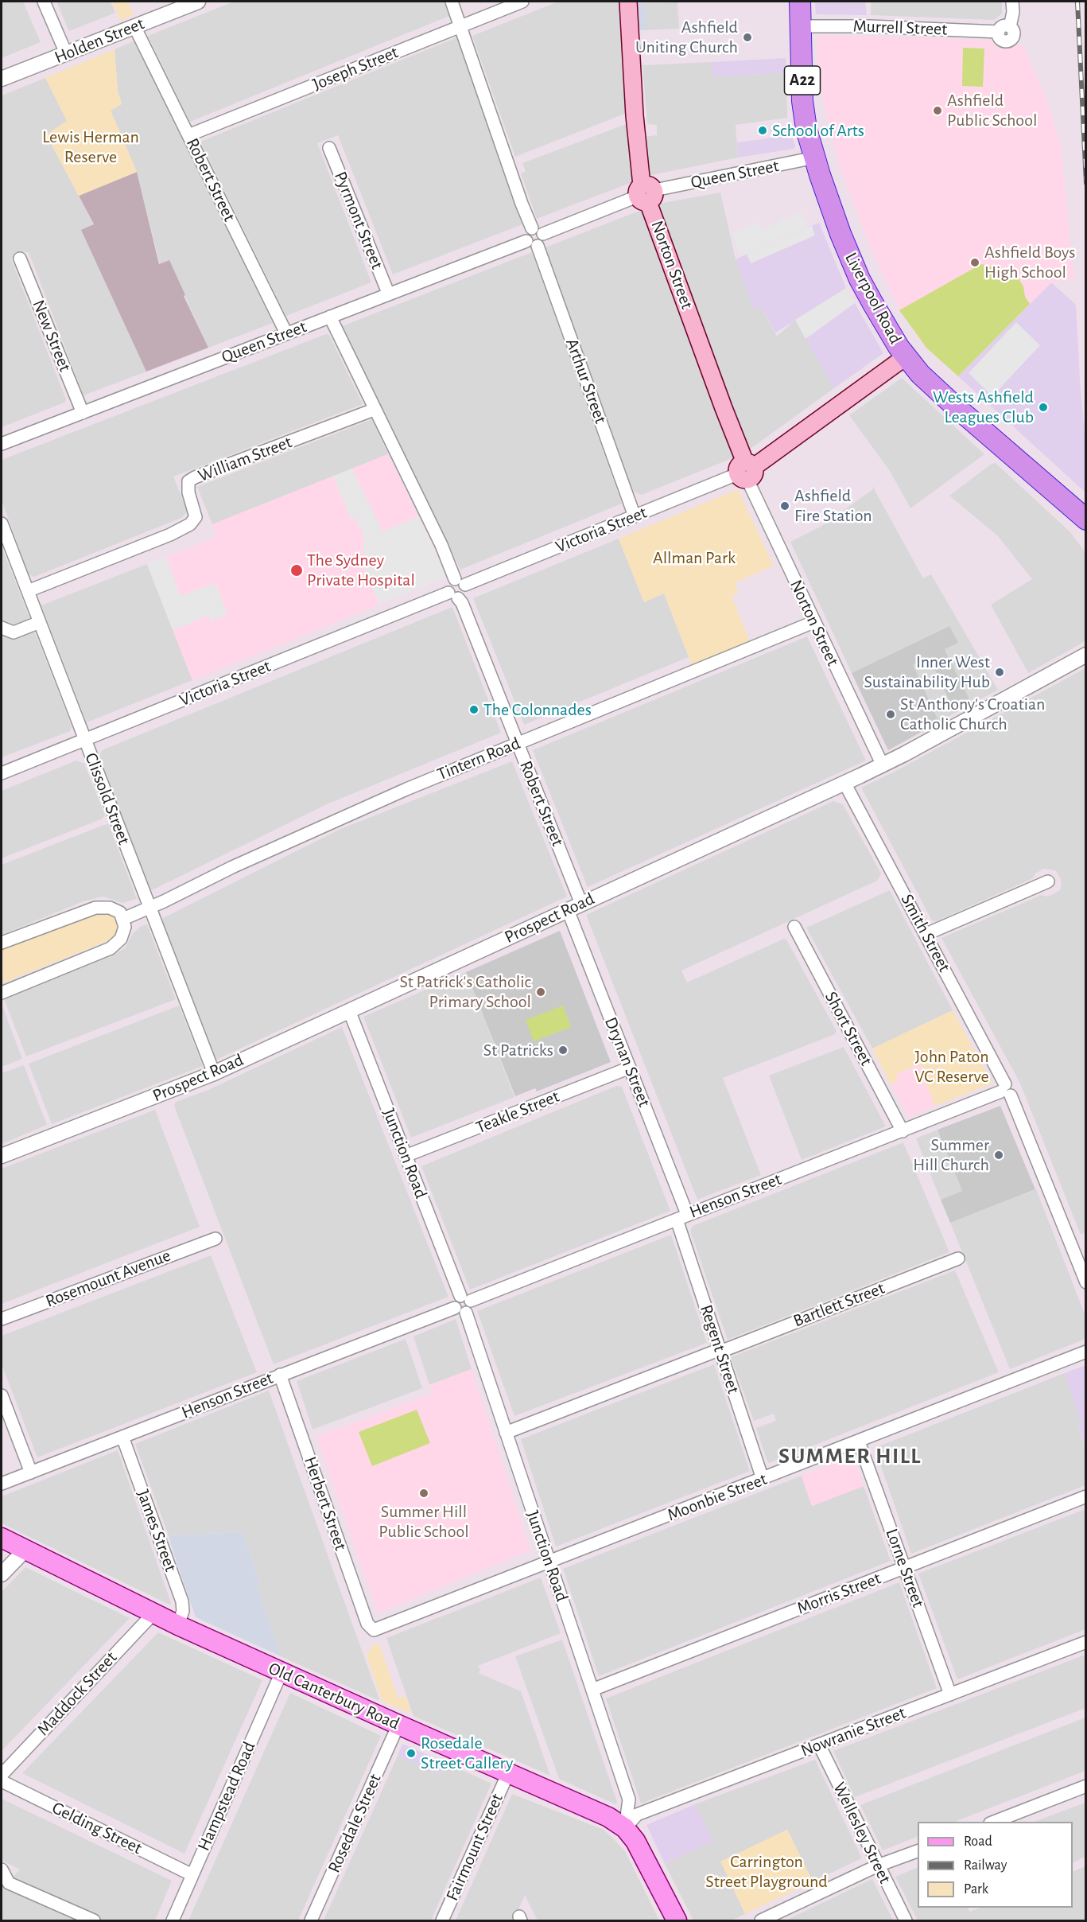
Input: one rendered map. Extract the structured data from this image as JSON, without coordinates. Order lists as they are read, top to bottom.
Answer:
{
  "streets": {
    "highway": ["A22", "Liverpool Road"],
    "main road": ["Norton Street", "Victoria Street", "Old Canterbury Road"],
    "street": [
      "Murrell Street",
      "Holden Street",
      "Joseph Street",
      "Queen Street",
      "Robert Street",
      "Pyrmont Street",
      "New Street",
      "Arthur Street",
      "William Street",
      "Tintern Road",
      "Clissold Street",
      "Prospect Road",
      "Smith Street",
      "Short Street",
      "Drynan Street",
      "Teakle Street",
      "Junction Road",
      "Henson Street",
      "Rosemount Avenue",
      "Bartlett Street",
      "Regent Street",
      "Moonbie Street",
      "Herbert Street",
      "James Street",
      "Lorne Street",
      "Morris Street",
      "Maddock Street",
      "Nowranie Street",
      "Hampstead Road",
      "Rosedale Street",
      "Gelding Street",
      "Wellesley Street",
      "Fairmount Street"
    ]
  },
  "crossings": [
    ["Murrell Street", "Liverpool Road"],
    ["Holden Street", "Robert Street"],
    ["Joseph Street", "Robert Street"],
    ["Queen Street", "Robert Street"],
    ["Queen Street", "Pyrmont Street"],
    ["Queen Street", "Norton Street"],
    ["Queen Street", "Liverpool Road"],
    ["Queen Street", "New Street"],
    ["Queen Street", "Arthur Street"],
    ["Robert Street", "Victoria Street"],
    ["Robert Street", "Tintern Road"],
    ["Robert Street", "Prospect Road"],
    ["Norton Street", "Victoria Street"],
    ["Norton Street", "Tintern Road"],
    ["Norton Street", "Prospect Road"],
    ["Liverpool Road", "Victoria Street"],
    ["Arthur Street", "Victoria Street"],
    ["William Street", "Clissold Street"],
    ["Victoria Street", "Clissold Street"],
    ["Tintern Road", "Clissold Street"],
    ["Clissold Street", "Prospect Road"],
    ["Prospect Road", "Smith Street"],
    ["Prospect Road", "Drynan Street"],
    ["Prospect Road", "Junction Road"],
    ["Smith Street", "Henson Street"],
    ["Short Street", "Henson Street"],
    ["Drynan Street", "Teakle Street"],
    ["Drynan Street", "Henson Street"],
    ["Drynan Street", "Regent Street"],
    ["Teakle Street", "Junction Road"],
    ["Junction Road", "Henson Street"],
    ["Junction Road", "Bartlett Street"],
    ["Junction Road", "Moonbie Street"],
    ["Junction Road", "Morris Street"],
    ["Junction Road", "Old Canterbury Road"],
    ["Junction Road", "Nowranie Street"],
    ["Henson Street", "Regent Street"],
    ["Henson Street", "Herbert Street"],
    ["Henson Street", "James Street"],
    ["Bartlett Street", "Regent Street"],
    ["Regent Street", "Moonbie Street"],
    ["Moonbie Street", "Herbert Street"],
    ["Moonbie Street", "Lorne Street"],
    ["James Street", "Old Canterbury Road"],
    ["Lorne Street", "Morris Street"],
    ["Lorne Street", "Nowranie Street"],
    ["Maddock Street", "Old Canterbury Road"],
    ["Old Canterbury Road", "Nowranie Street"],
    ["Old Canterbury Road", "Hampstead Road"],
    ["Old Canterbury Road", "Rosedale Street"],
    ["Old Canterbury Road", "Fairmount Street"],
    ["Nowranie Street", "Wellesley Street"],
    ["Hampstead Road", "Gelding Street"]
  ],
  "districts": ["SUMMER HILL"],
  "parks": [
    "Lewis Herman Reserve",
    "Allman Park",
    "John Paton VC Reserve",
    "Carrington Street Playground"
  ],
  "places": [
    "Ashfield Uniting Church",
    "Ashfield Public School",
    "School of Arts",
    "Ashfield Boys High School",
    "Wests Ashfield Leagues Club",
    "Ashfield Fire Station",
    "The Sydney Private Hospital",
    "Inner West Sustainability Hub",
    "The Colonnades",
    "St Anthony's Croatian Catholic Church",
    "St Patrick's Catholic Primary School",
    "St Patricks",
    "Summer Hill Church",
    "Summer Hill Public School",
    "Rosedale Street Gallery"
  ],
  "legend": ["Road", "Railway", "Park"]
}
